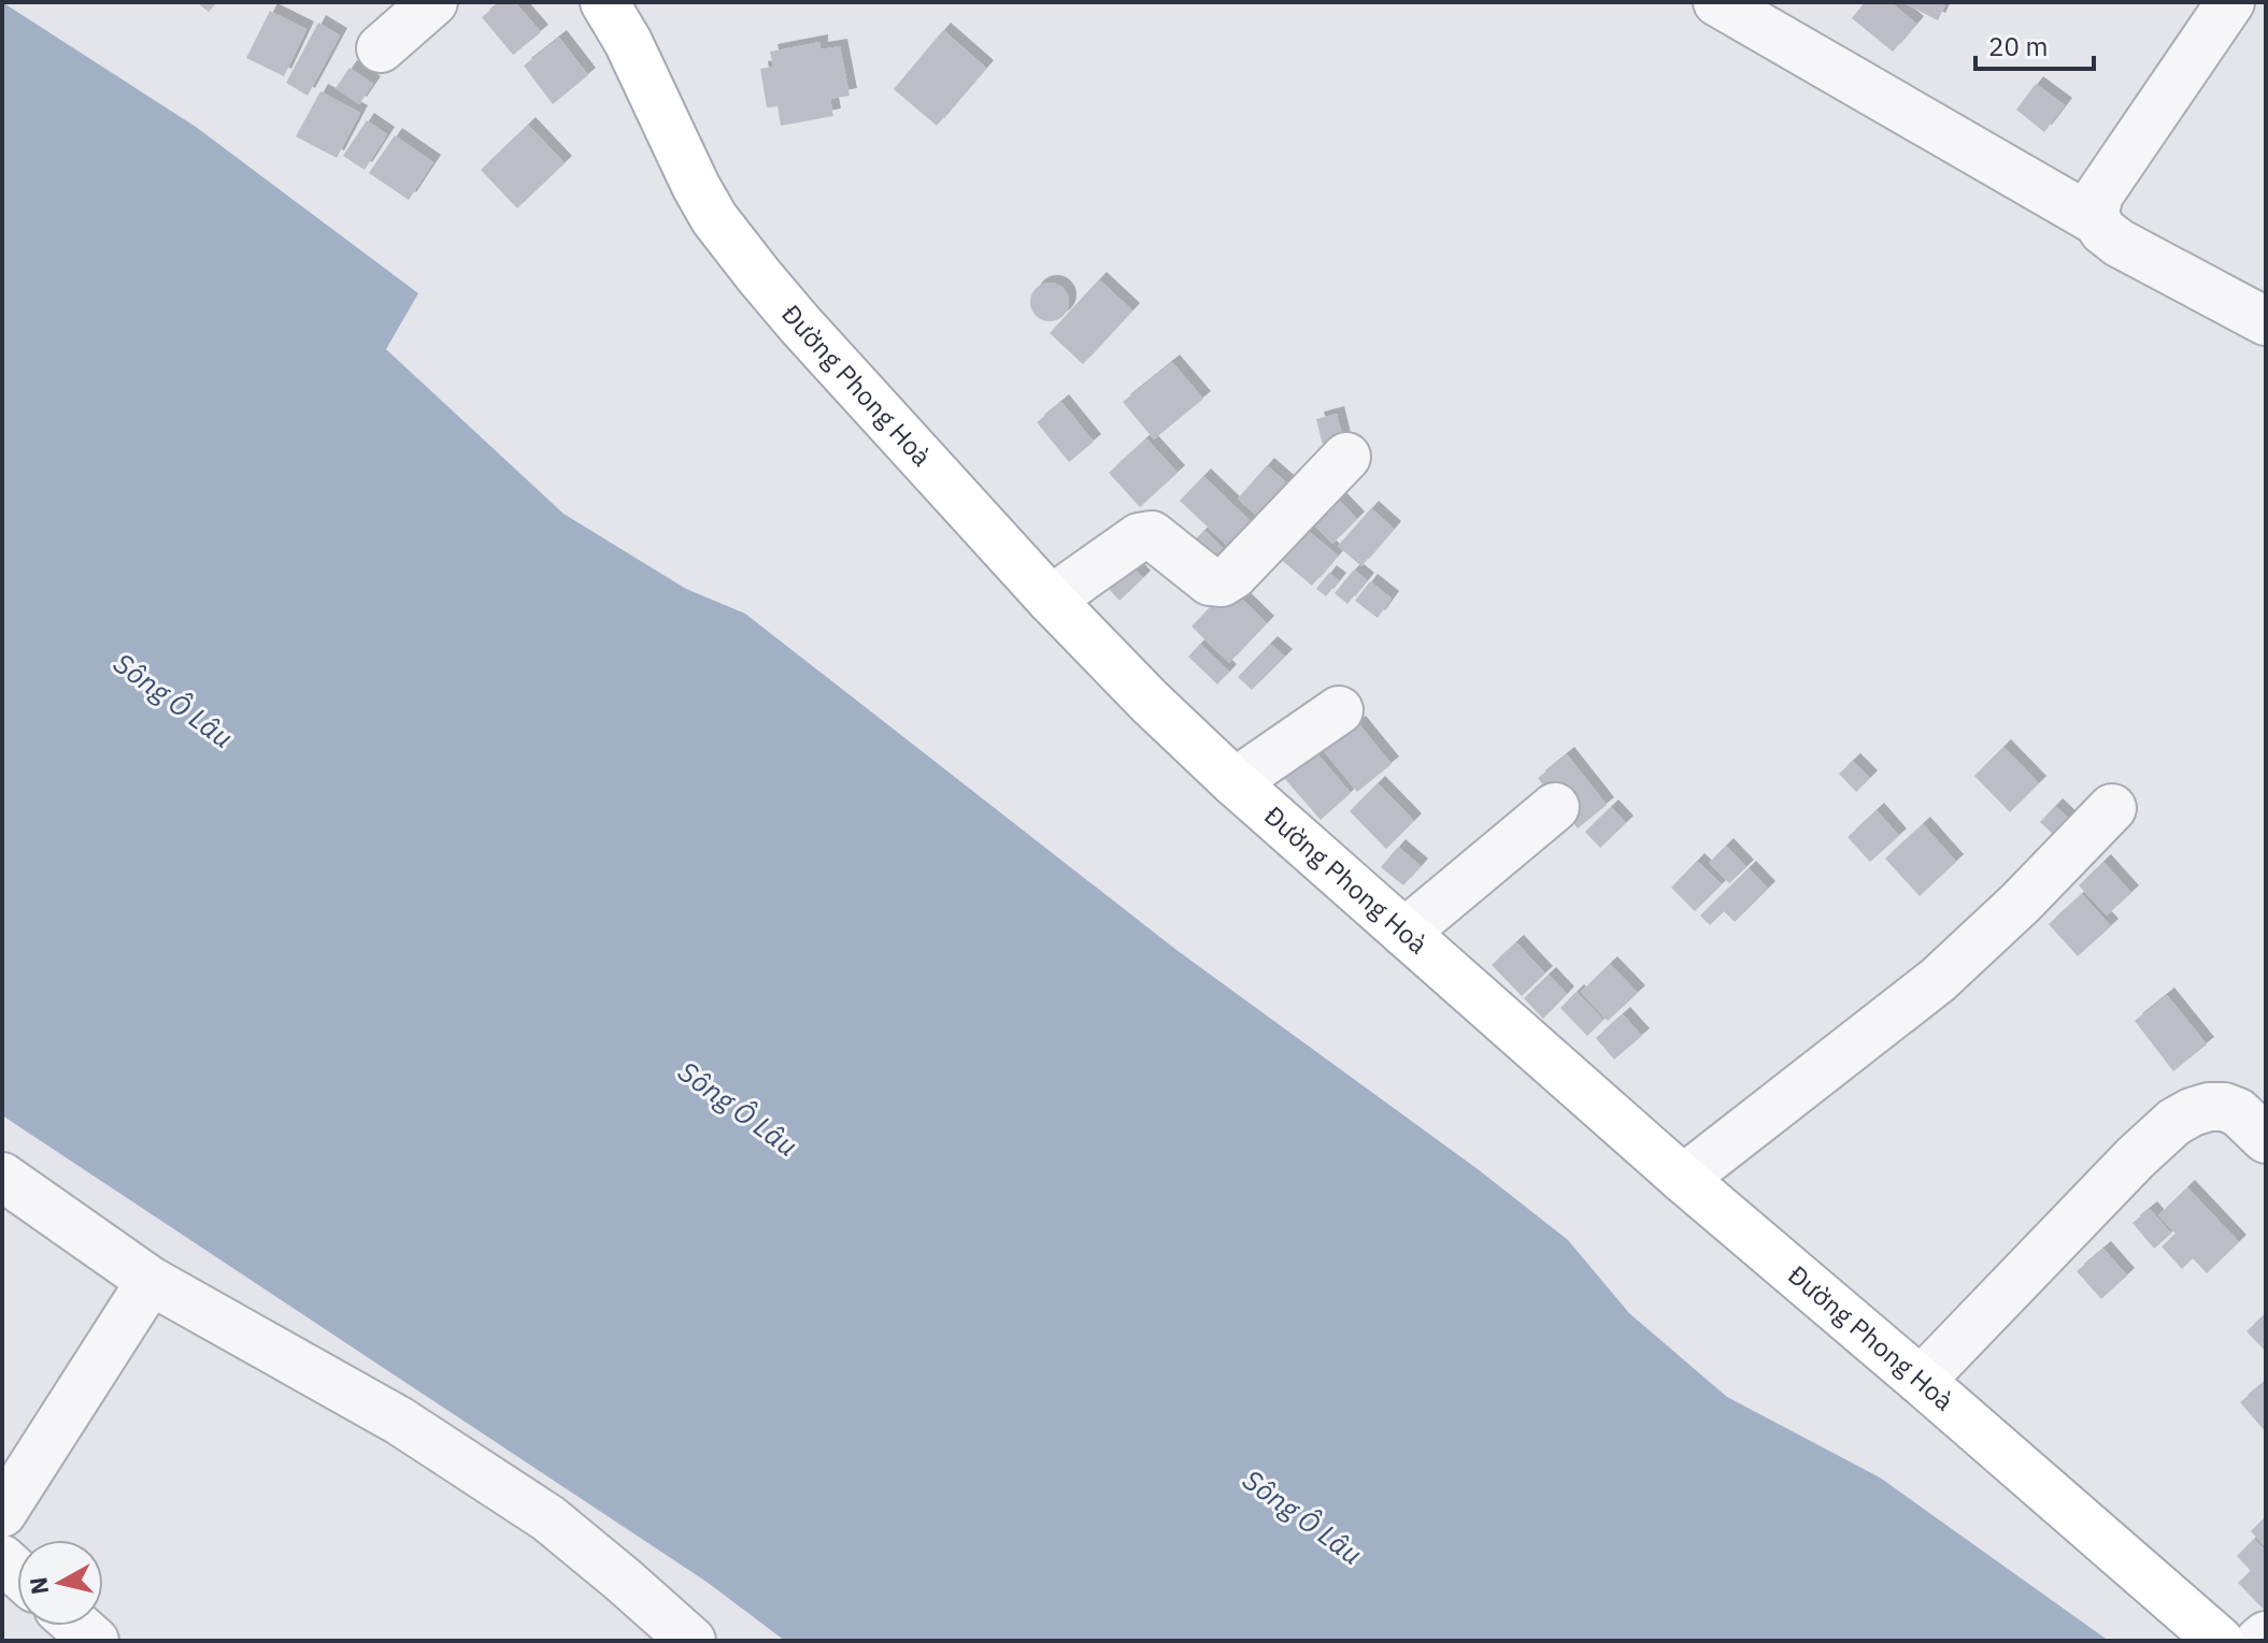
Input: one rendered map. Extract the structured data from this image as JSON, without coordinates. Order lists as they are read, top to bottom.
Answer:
{
  "streets": {
    "main road": ["Đường Phong Hoà"]
  },
  "water": ["Sông Ô Lâu"],
  "scale_bar": "20 m",
  "north": "left"
}
